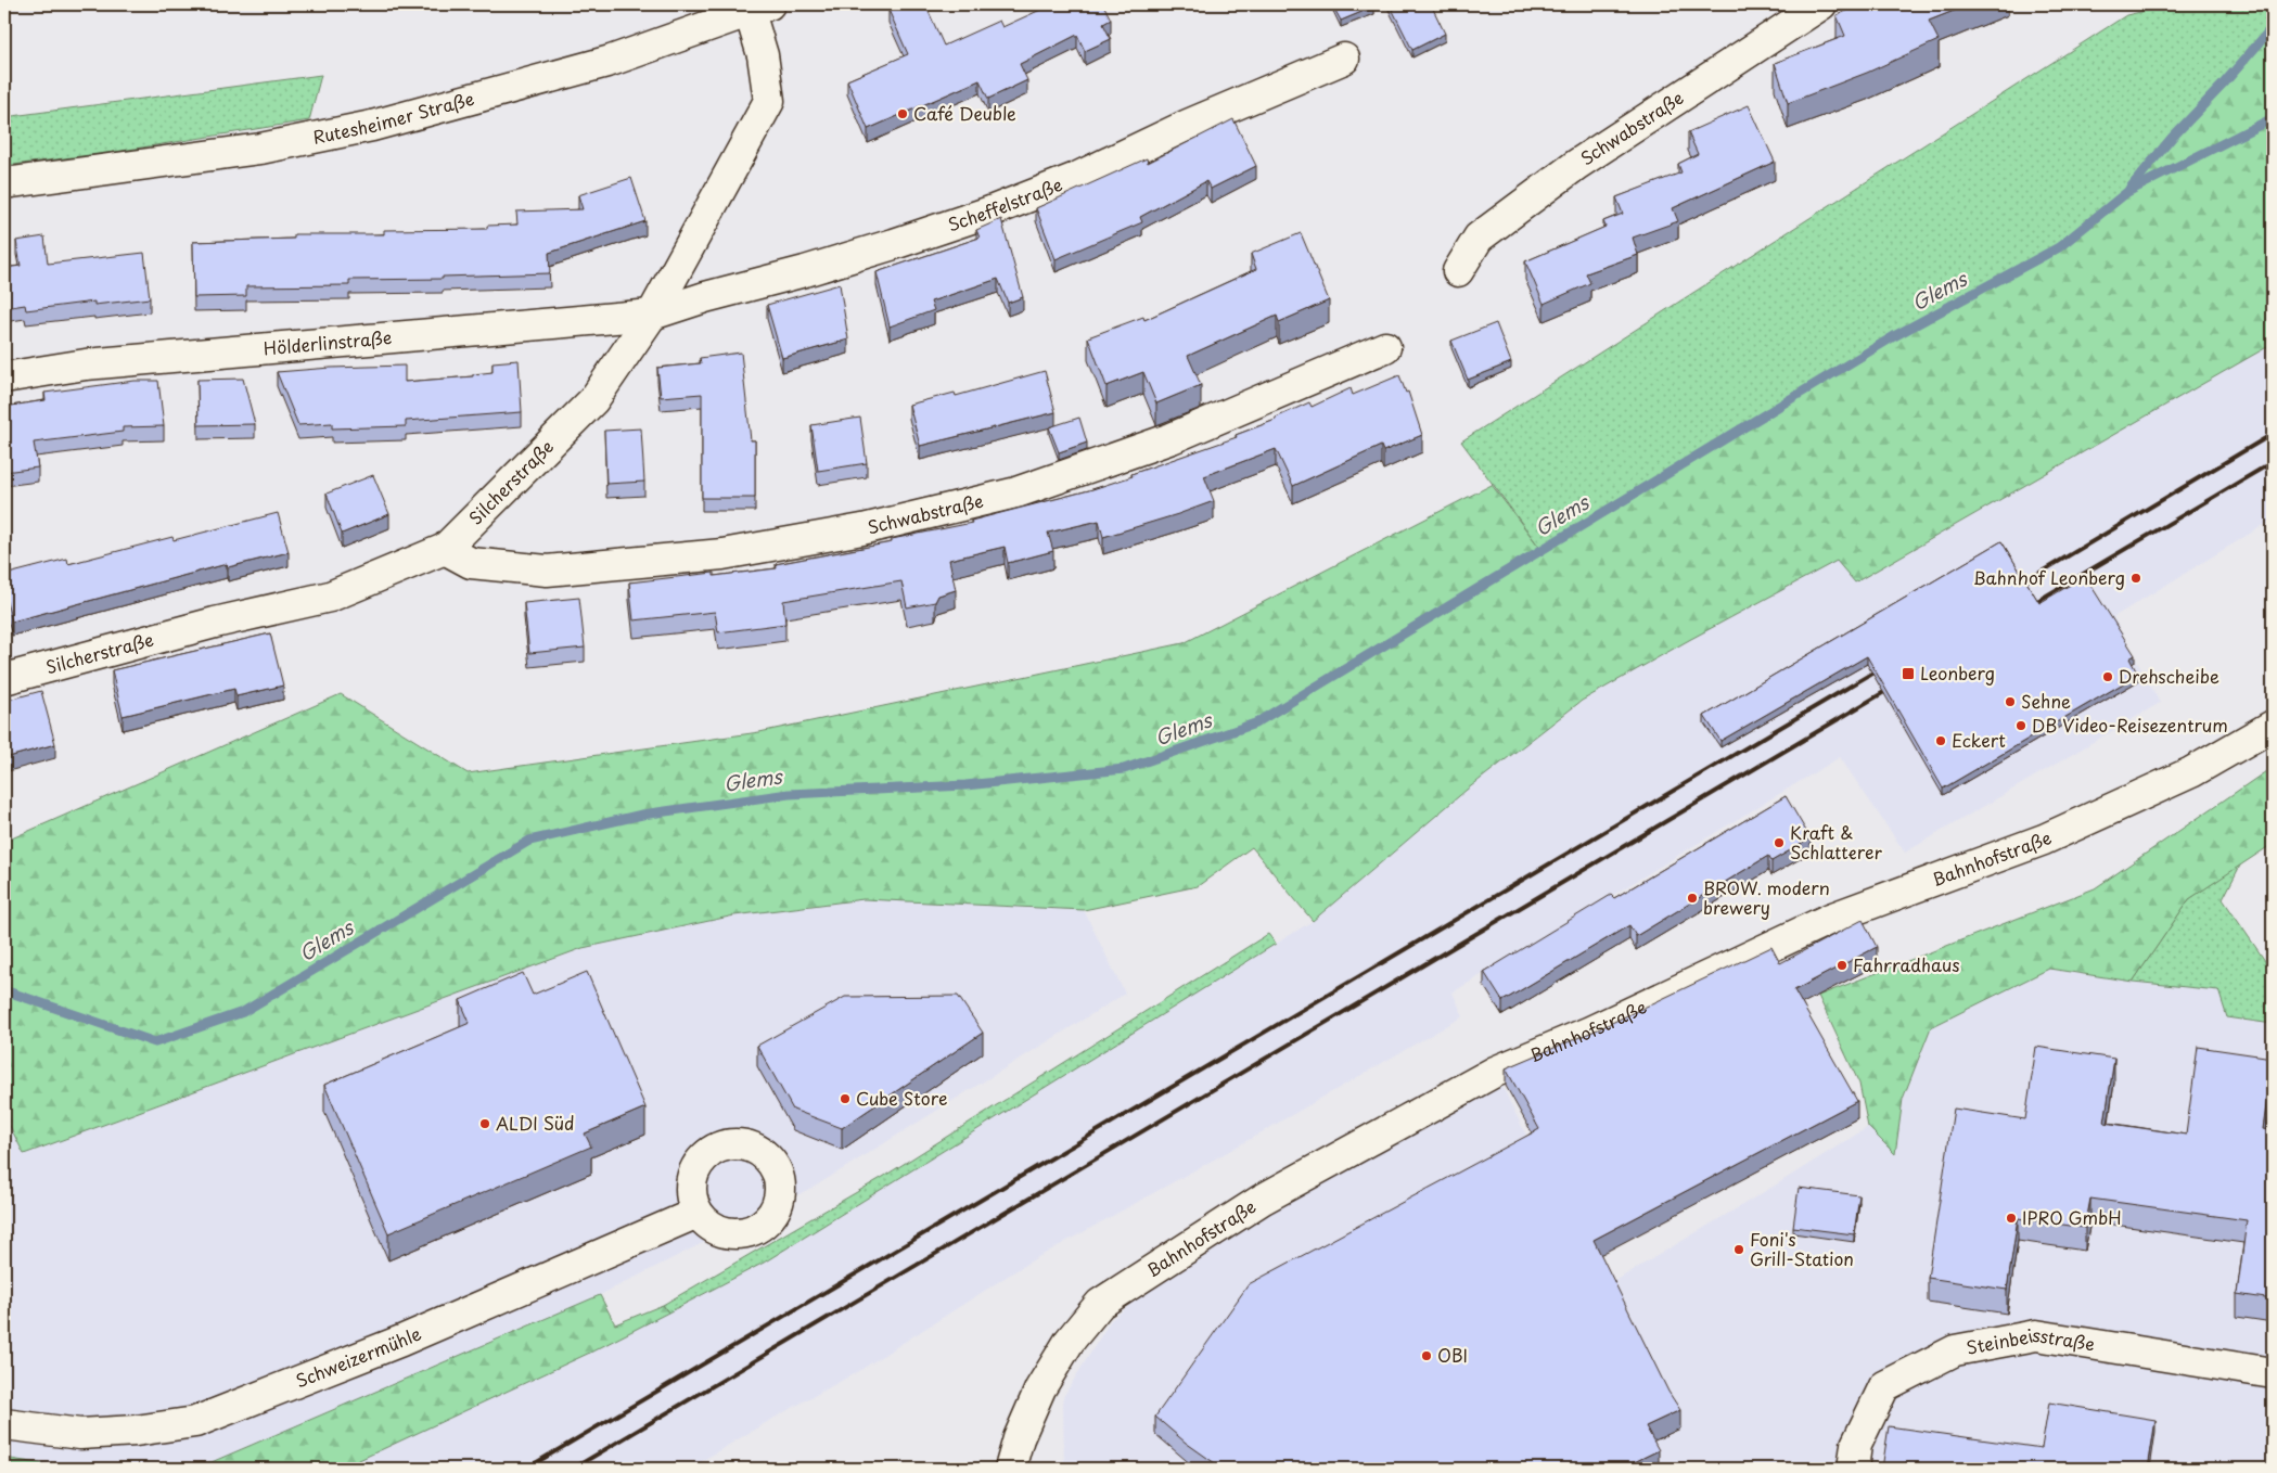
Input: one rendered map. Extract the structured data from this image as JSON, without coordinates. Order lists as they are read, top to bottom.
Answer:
{
  "streets": {
    "street": [
      "Rutesheimer Straße",
      "Schwabstraße",
      "Scheffelstraße",
      "Hölderlinstraße",
      "Silcherstraße",
      "Bahnhofstraße",
      "Steinbeisstraße",
      "Schweizermühle"
    ]
  },
  "crossings": [
    ["Rutesheimer Straße", "Silcherstraße"],
    ["Schwabstraße", "Silcherstraße"],
    ["Scheffelstraße", "Hölderlinstraße"],
    ["Scheffelstraße", "Silcherstraße"],
    ["Hölderlinstraße", "Silcherstraße"]
  ],
  "water": ["Glems"],
  "places": {
    "other": [
      "Café Deuble",
      "Bahnhof Leonberg",
      "Drehscheibe",
      "Sehne",
      "DB Video-Reisezentrum",
      "Eckert",
      "Kraft & Schlatterer",
      "BROW. modern brewery",
      "Fahrradhaus",
      "Cube Store",
      "ALDI Süd",
      "IPRO GmbH",
      "Foni's Grill-Station",
      "OBI"
    ],
    "transit": ["Leonberg"]
  }
}
